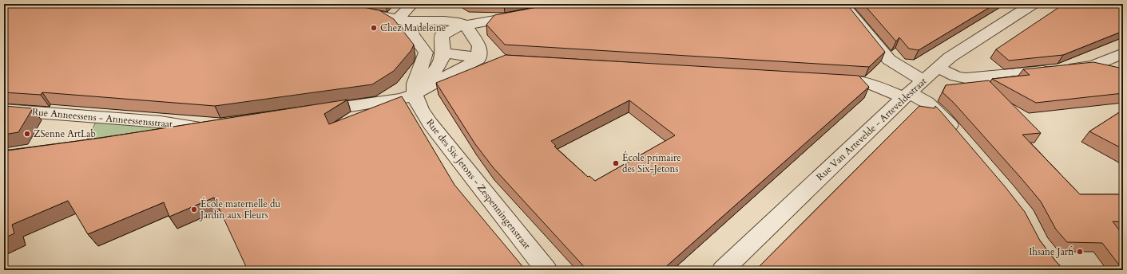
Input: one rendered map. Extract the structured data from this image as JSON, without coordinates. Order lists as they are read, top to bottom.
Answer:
{
  "streets": {
    "street": ["Rue Anneessens - Anneessensstraat", "Rue Van Artevelde - Arteveldestraat", "Rue des Six Jetons - Zespenningenstraat"]
  },
  "places": [
    "Chez Madeleine",
    "ZSenne ArtLab",
    "École primaire des Six-Jetons",
    "École maternelle du Jardin aux Fleurs",
    "Ihsane Jarfi"
  ]
}
